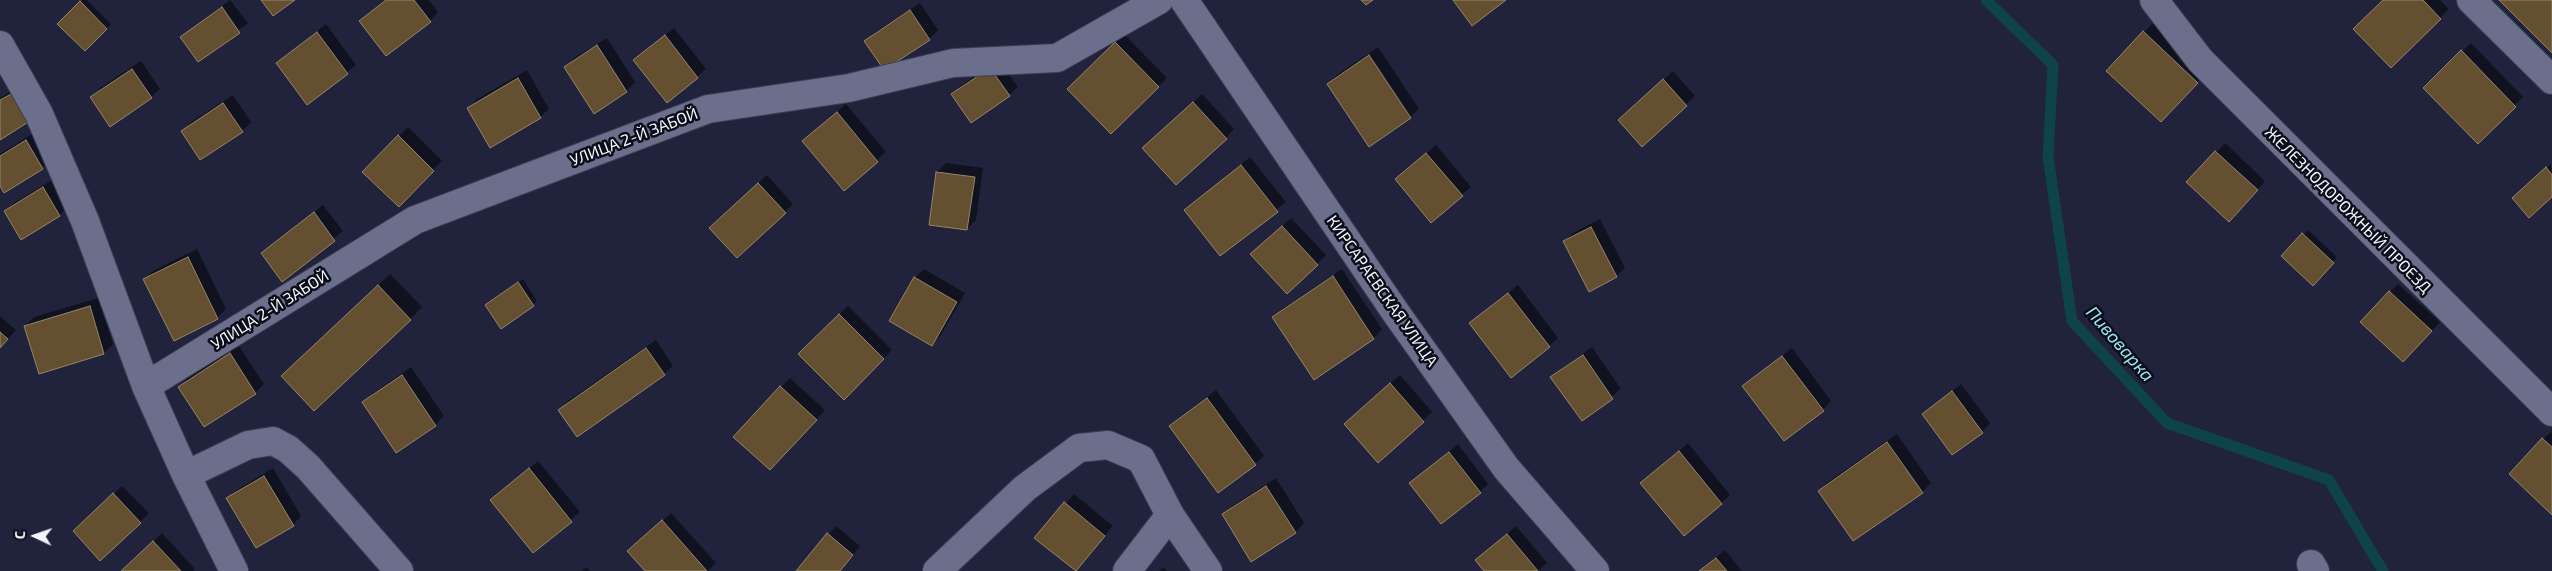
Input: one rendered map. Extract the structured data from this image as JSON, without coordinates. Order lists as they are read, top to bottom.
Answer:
{
  "streets": {
    "street": ["УЛИЦА 2-Й ЗАБОЙ", "ЖЕЛЕЗНОДОРОЖНЫЙ ПРОЕЗД", "КИРСАРАЕВСКАЯ УЛИЦА"]
  },
  "water": ["Пивоварка"],
  "north": "left"
}
